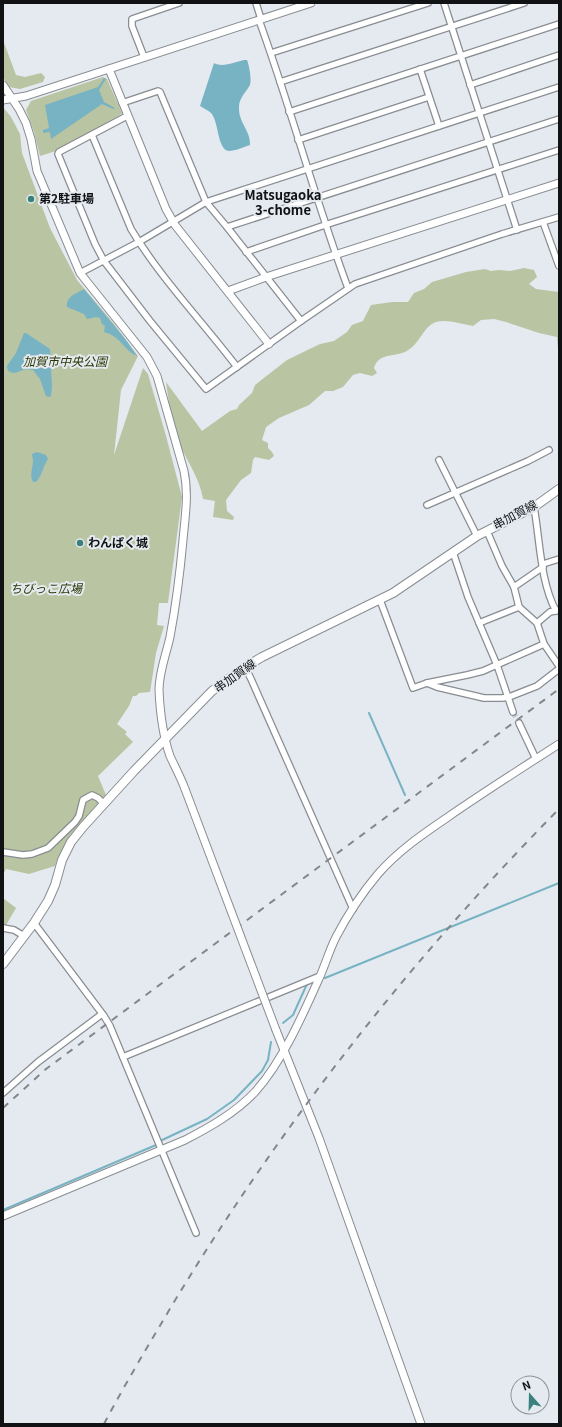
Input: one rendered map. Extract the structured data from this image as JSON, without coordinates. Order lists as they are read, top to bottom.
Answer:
{
  "streets": {
    "main road": ["串加賀線"]
  },
  "districts": ["Matsugaoka 3-chome"],
  "parks": ["加賀市中央公園", "ちびっこ広場"],
  "places": ["第2駐車場", "わんぱく城"],
  "north": "top"
}
